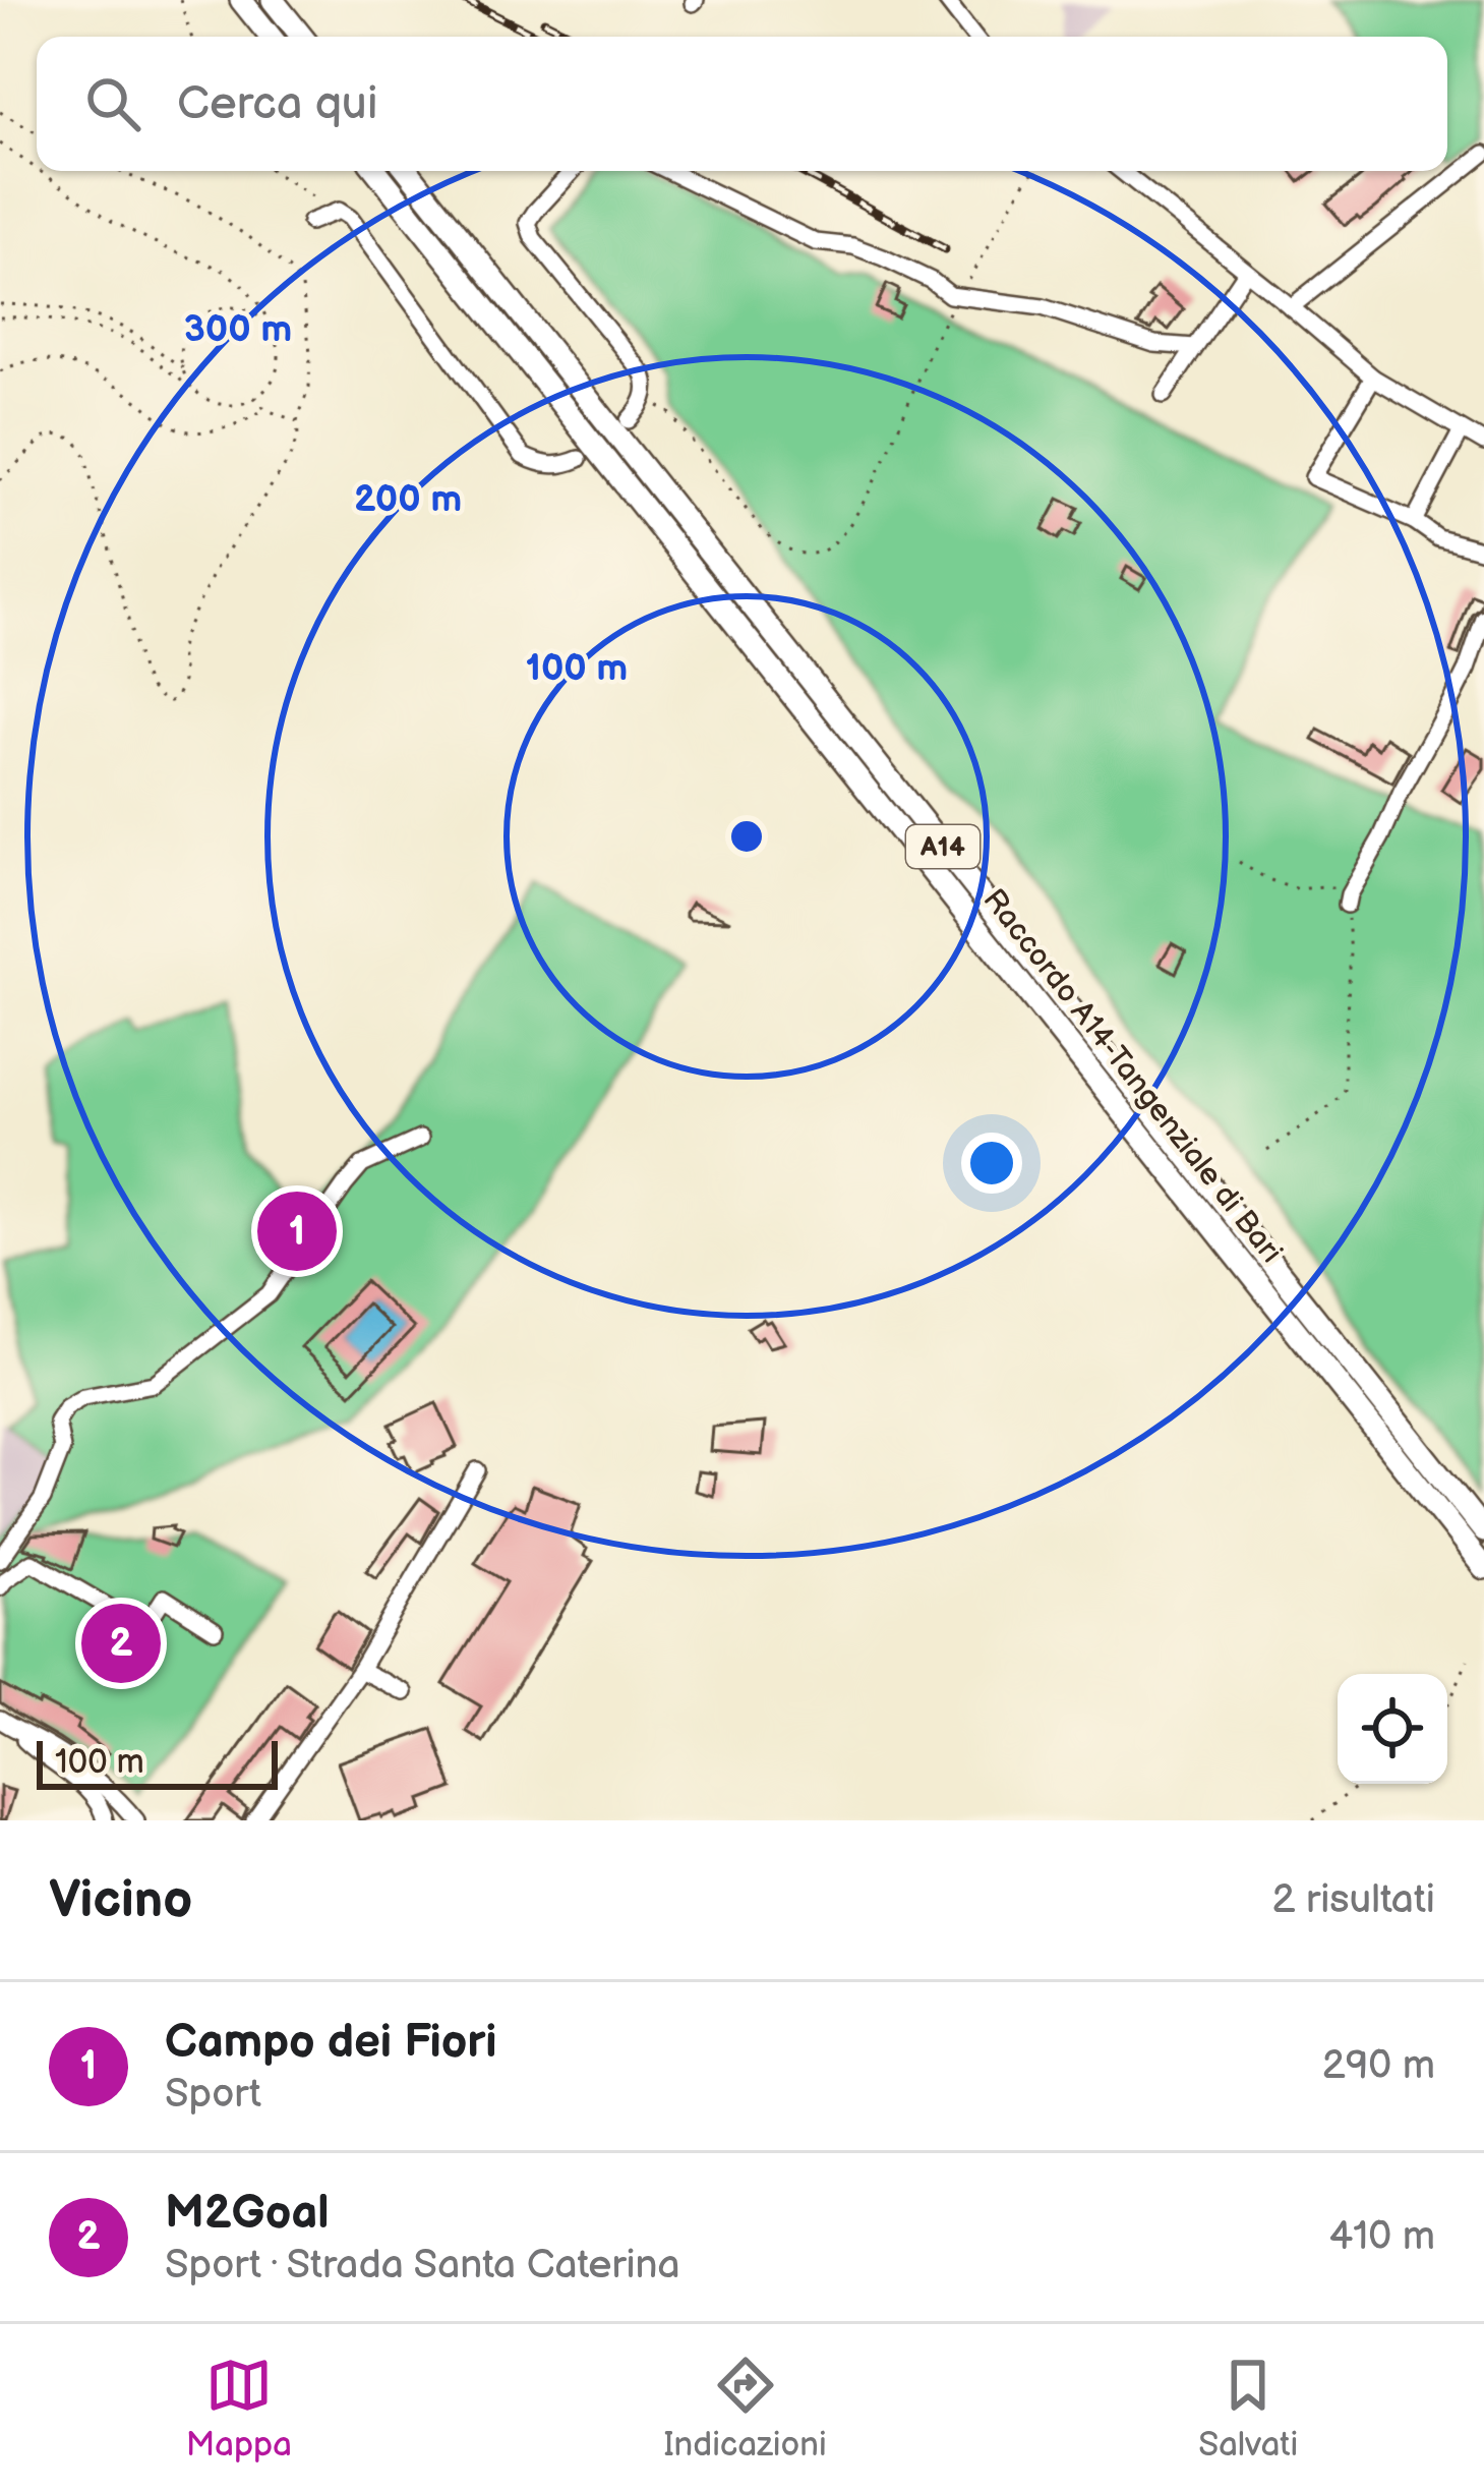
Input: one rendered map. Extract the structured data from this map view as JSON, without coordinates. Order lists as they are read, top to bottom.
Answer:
{
  "streets": {
    "highway": ["A14", "Raccordo A14-Tangenziale di Bari"]
  },
  "scale_bar": "100 m",
  "page": {
    "search": "Cerca qui",
    "pins": ["1", "2"],
    "scale": "100 m",
    "heading": ["Vicino", "2 risultati"],
    "list": [
      {
        "mark": "1",
        "name": "Campo dei Fiori",
        "note": "Sport",
        "value": "290 m"
      },
      {
        "mark": "2",
        "name": "M2Goal",
        "note": "Sport · Strada Santa Caterina",
        "value": "410 m"
      }
    ],
    "nav": ["Mappa", "Indicazioni", "Salvati"]
  },
  "rings": ["300 m", "200 m", "100 m"]
}
